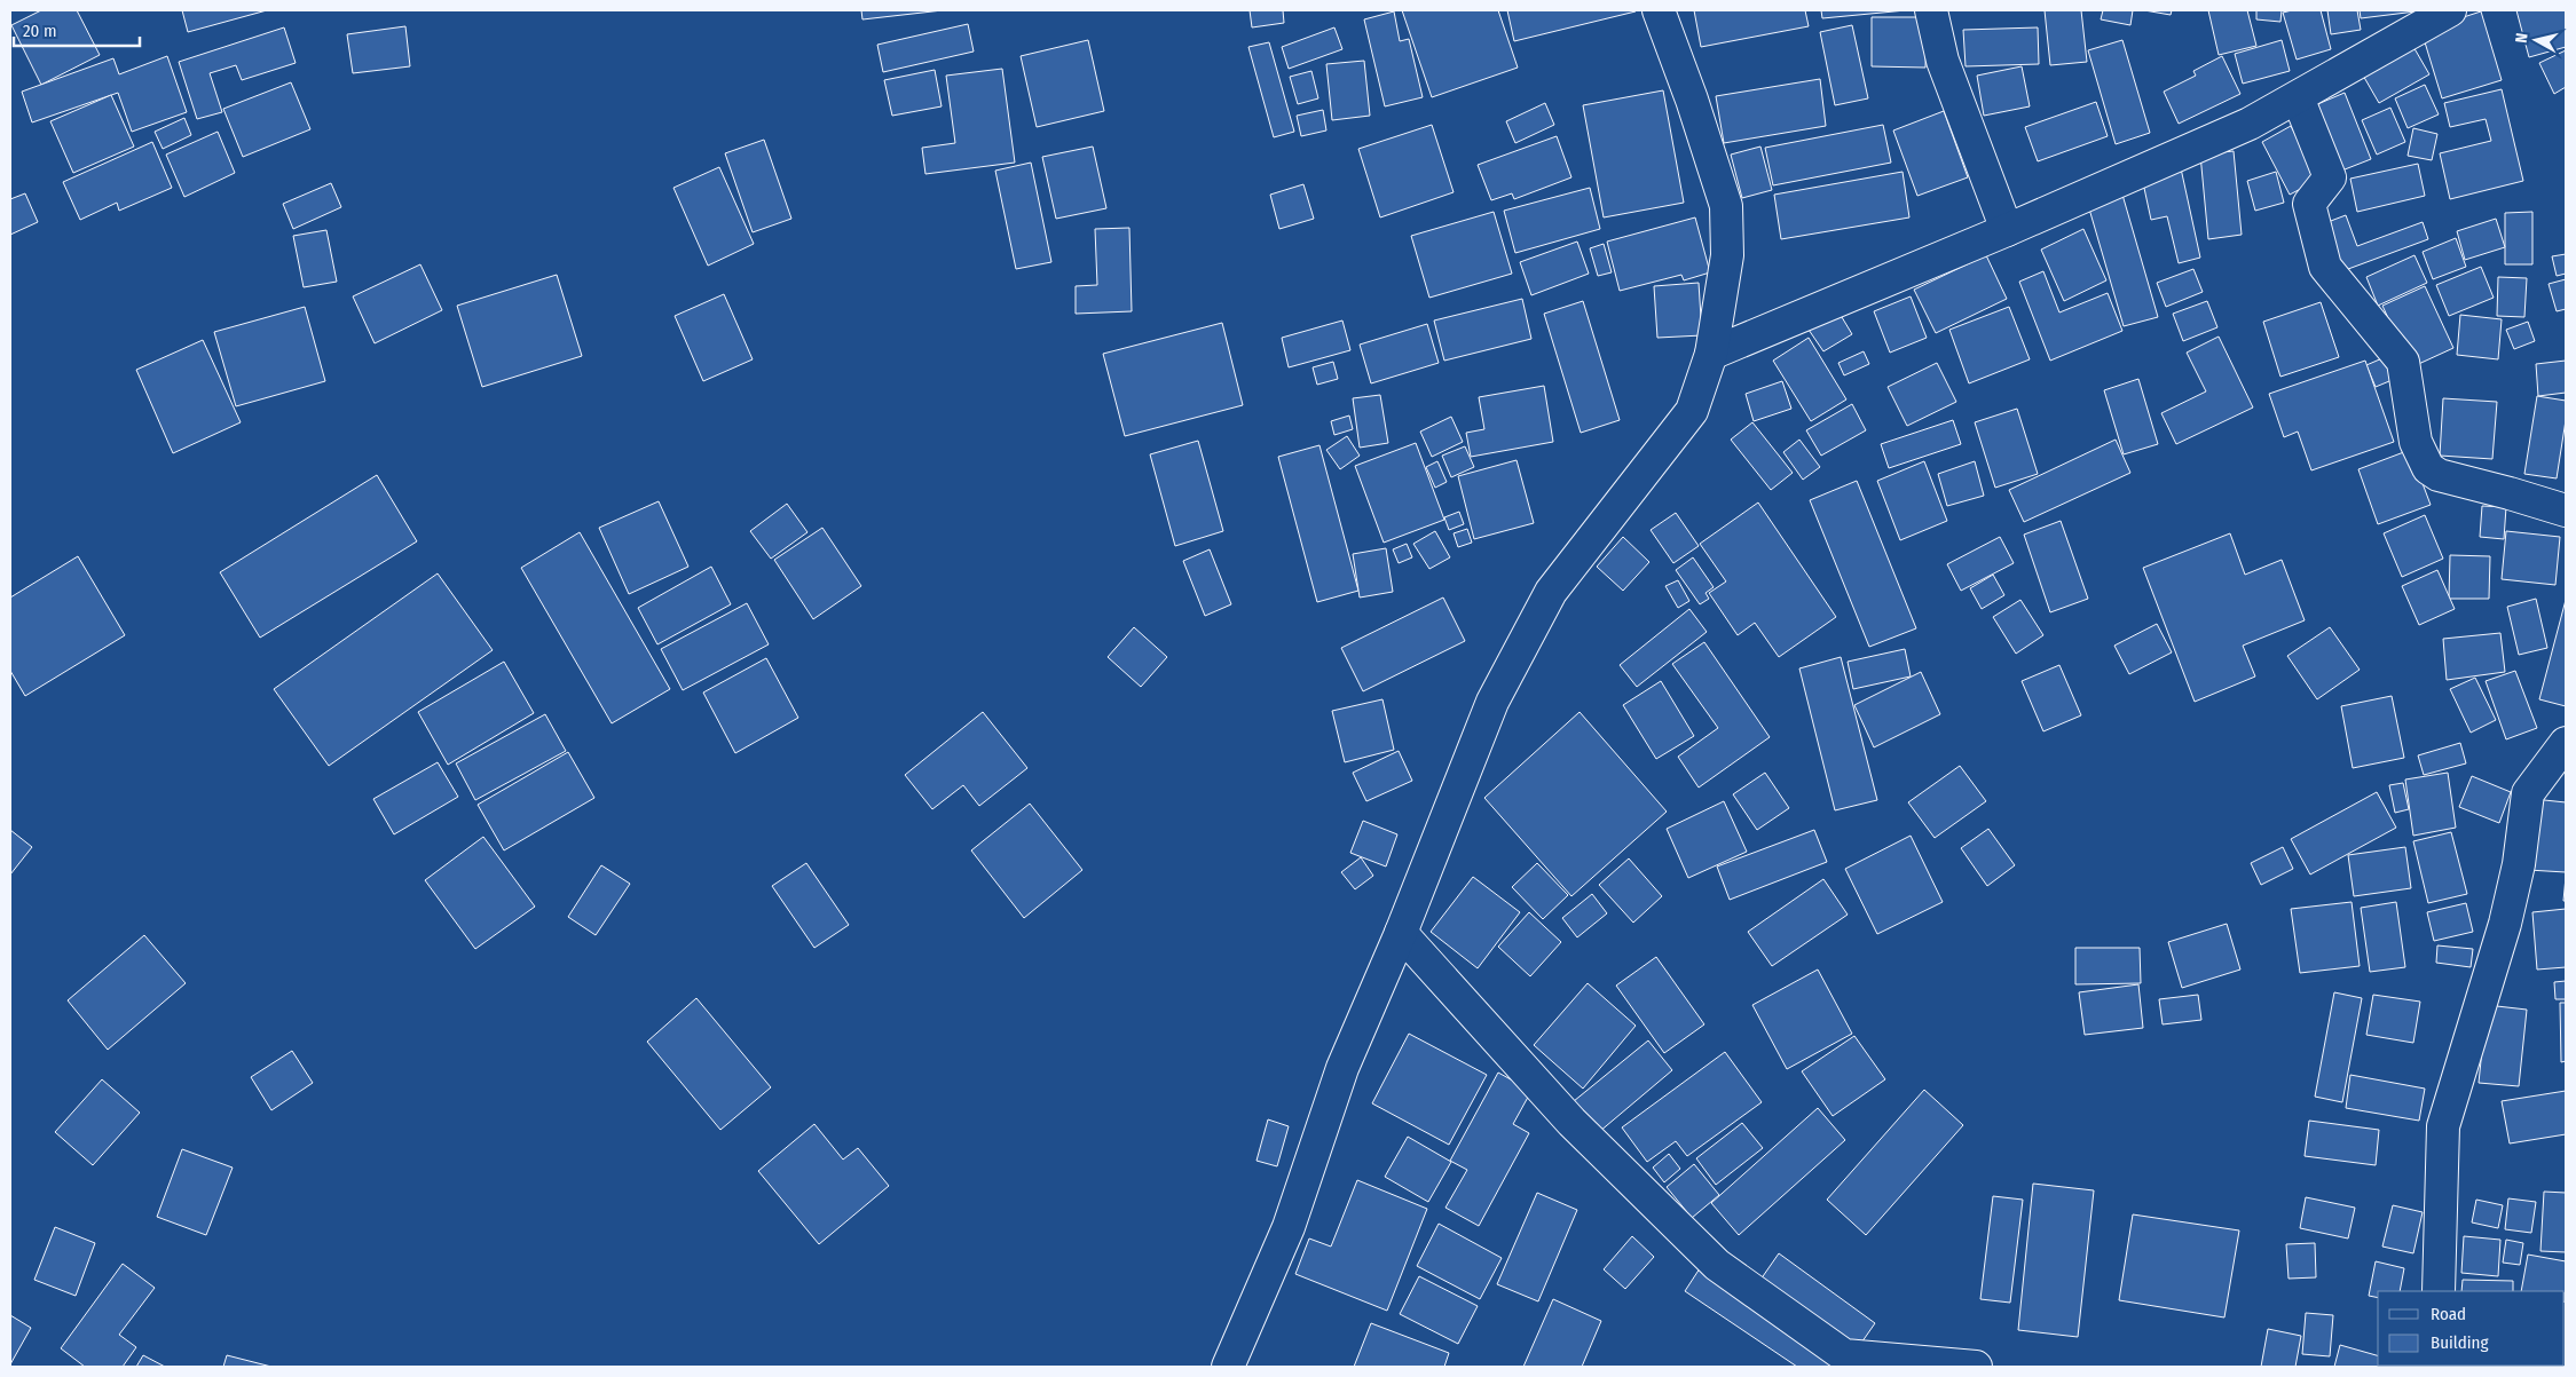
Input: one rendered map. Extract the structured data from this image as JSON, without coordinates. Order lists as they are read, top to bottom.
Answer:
{
  "legend": ["Road", "Building"],
  "scale_bar": "20 m",
  "north": "left"
}
